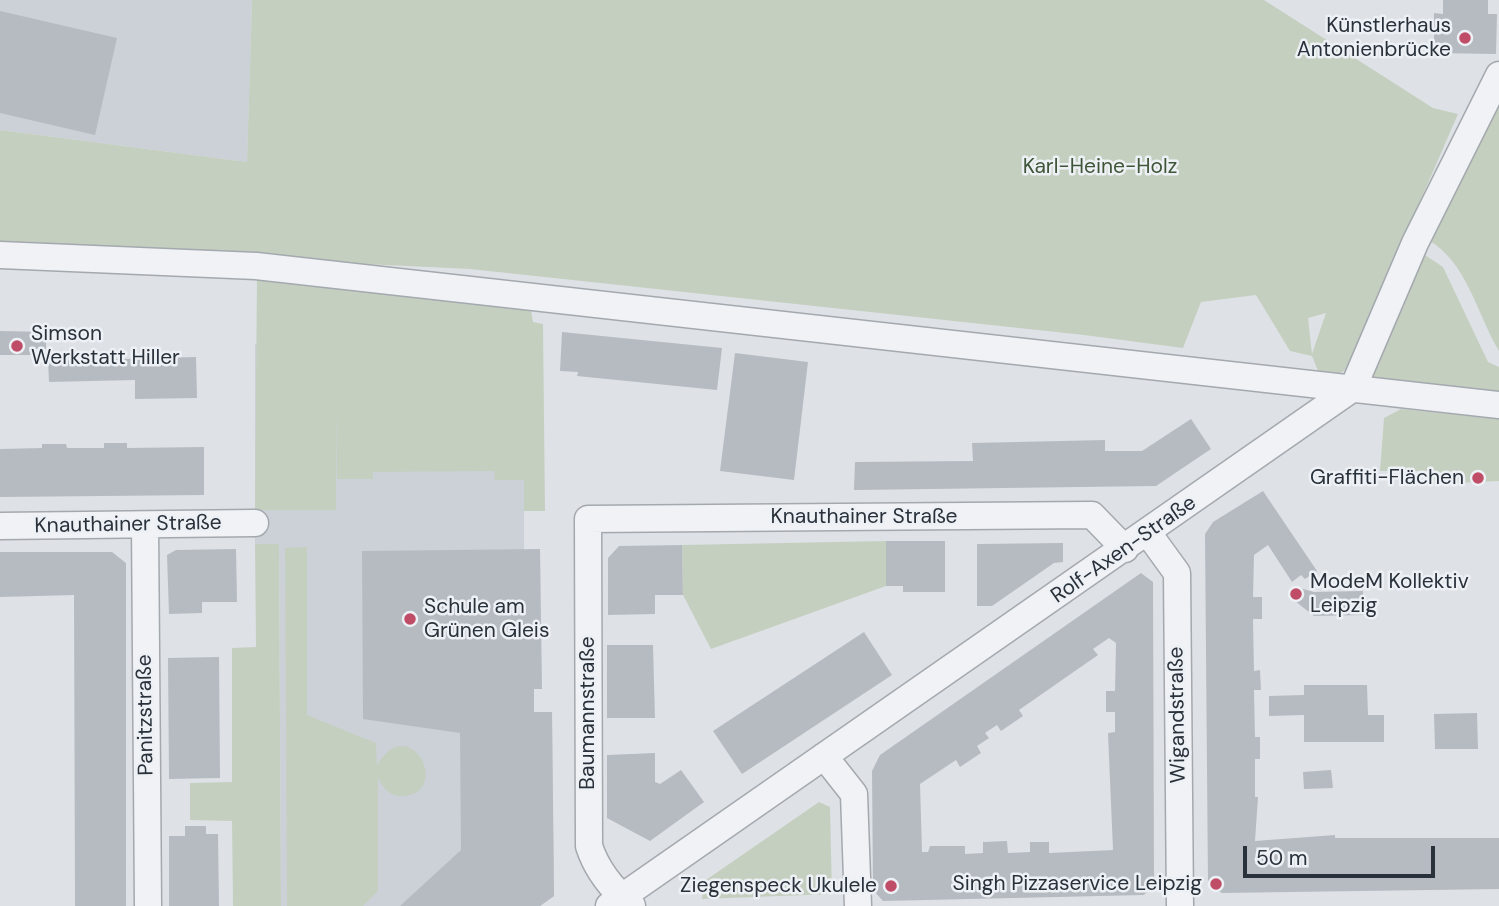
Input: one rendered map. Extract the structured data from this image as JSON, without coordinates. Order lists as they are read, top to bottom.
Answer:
{
  "streets": {
    "street": [
      "Knauthainer Straße",
      "Rolf-Axen-Straße",
      "Baumannstraße",
      "Panitzstraße",
      "Wigandstraße"
    ]
  },
  "crossings": [
    ["Knauthainer Straße", "Rolf-Axen-Straße"],
    ["Knauthainer Straße", "Baumannstraße"],
    ["Knauthainer Straße", "Panitzstraße"],
    ["Rolf-Axen-Straße", "Baumannstraße"],
    ["Rolf-Axen-Straße", "Wigandstraße"]
  ],
  "parks": ["Karl-Heine-Holz"],
  "places": [
    "Künstlerhaus Antonienbrücke",
    "Simson Werkstatt Hiller",
    "Graffiti-Flächen",
    "ModeM Kollektiv Leipzig",
    "Schule am Grünen Gleis",
    "Singh Pizzaservice Leipzig",
    "Ziegenspeck Ukulele"
  ],
  "scale_bar": "50 m"
}
